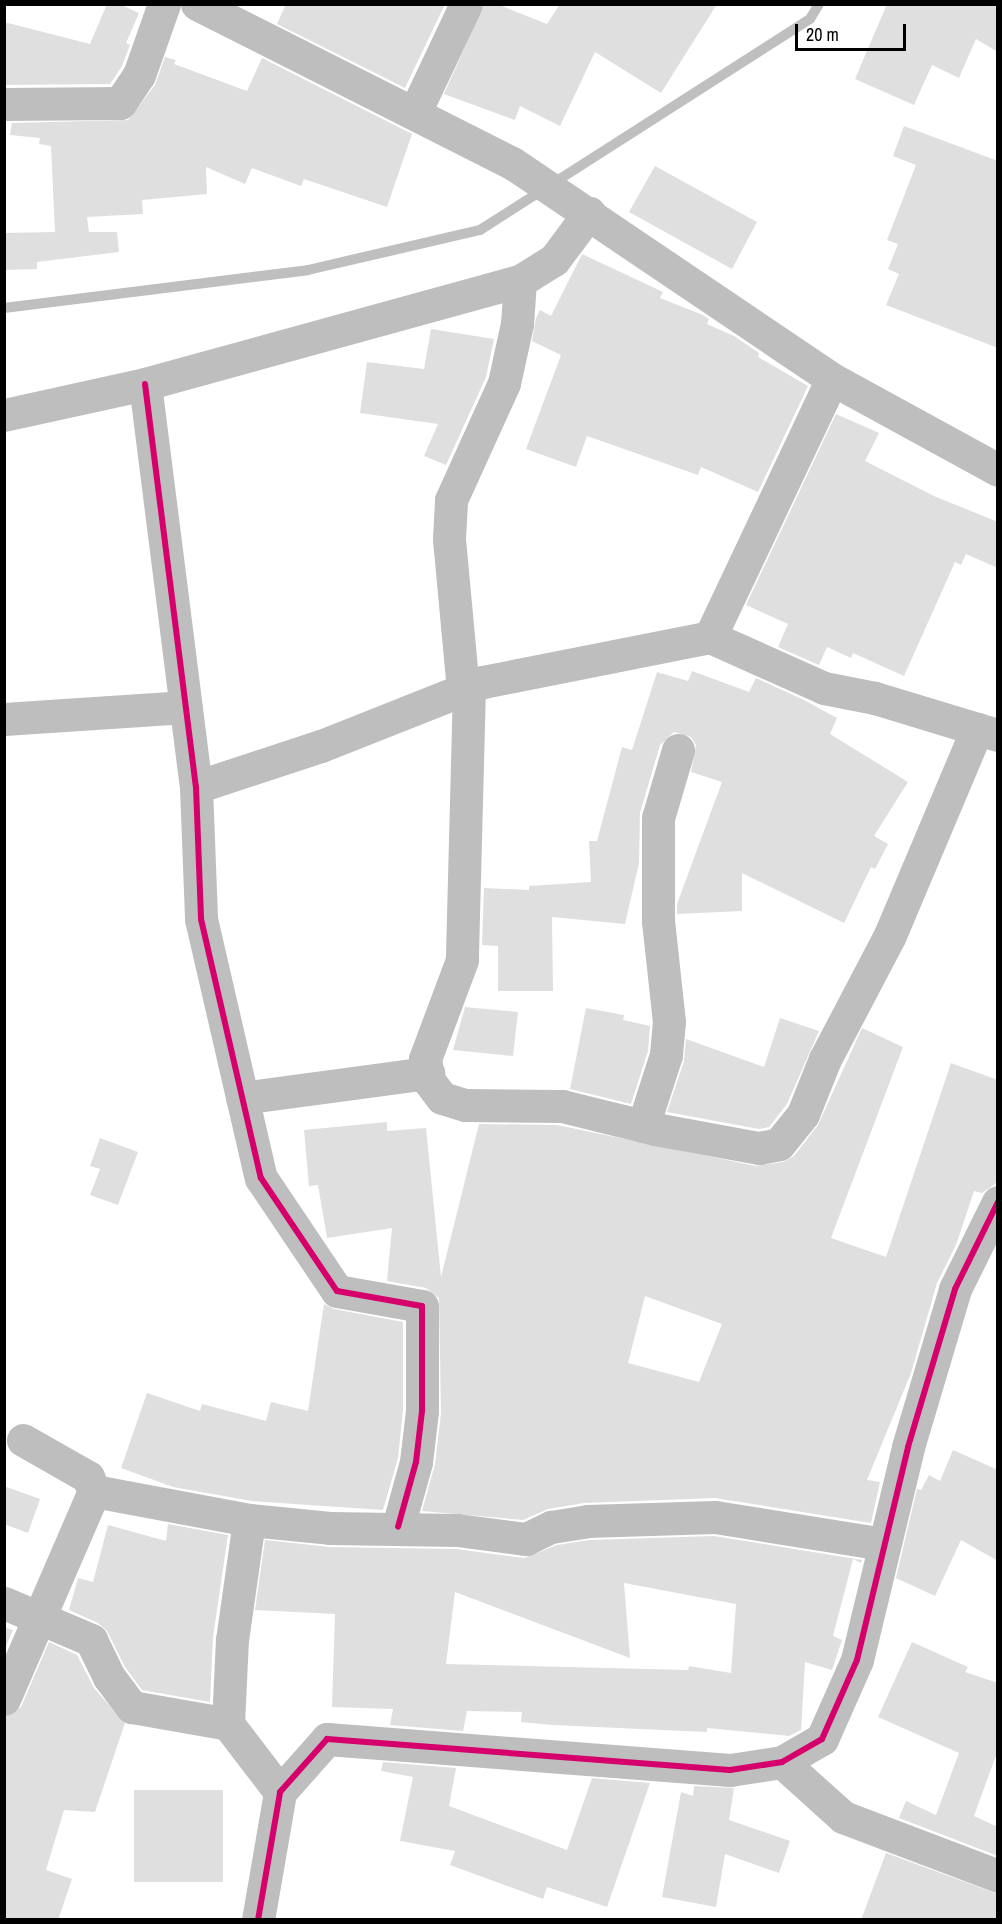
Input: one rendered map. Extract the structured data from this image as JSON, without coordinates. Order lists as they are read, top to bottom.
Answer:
{
  "scale_bar": "20 m"
}
